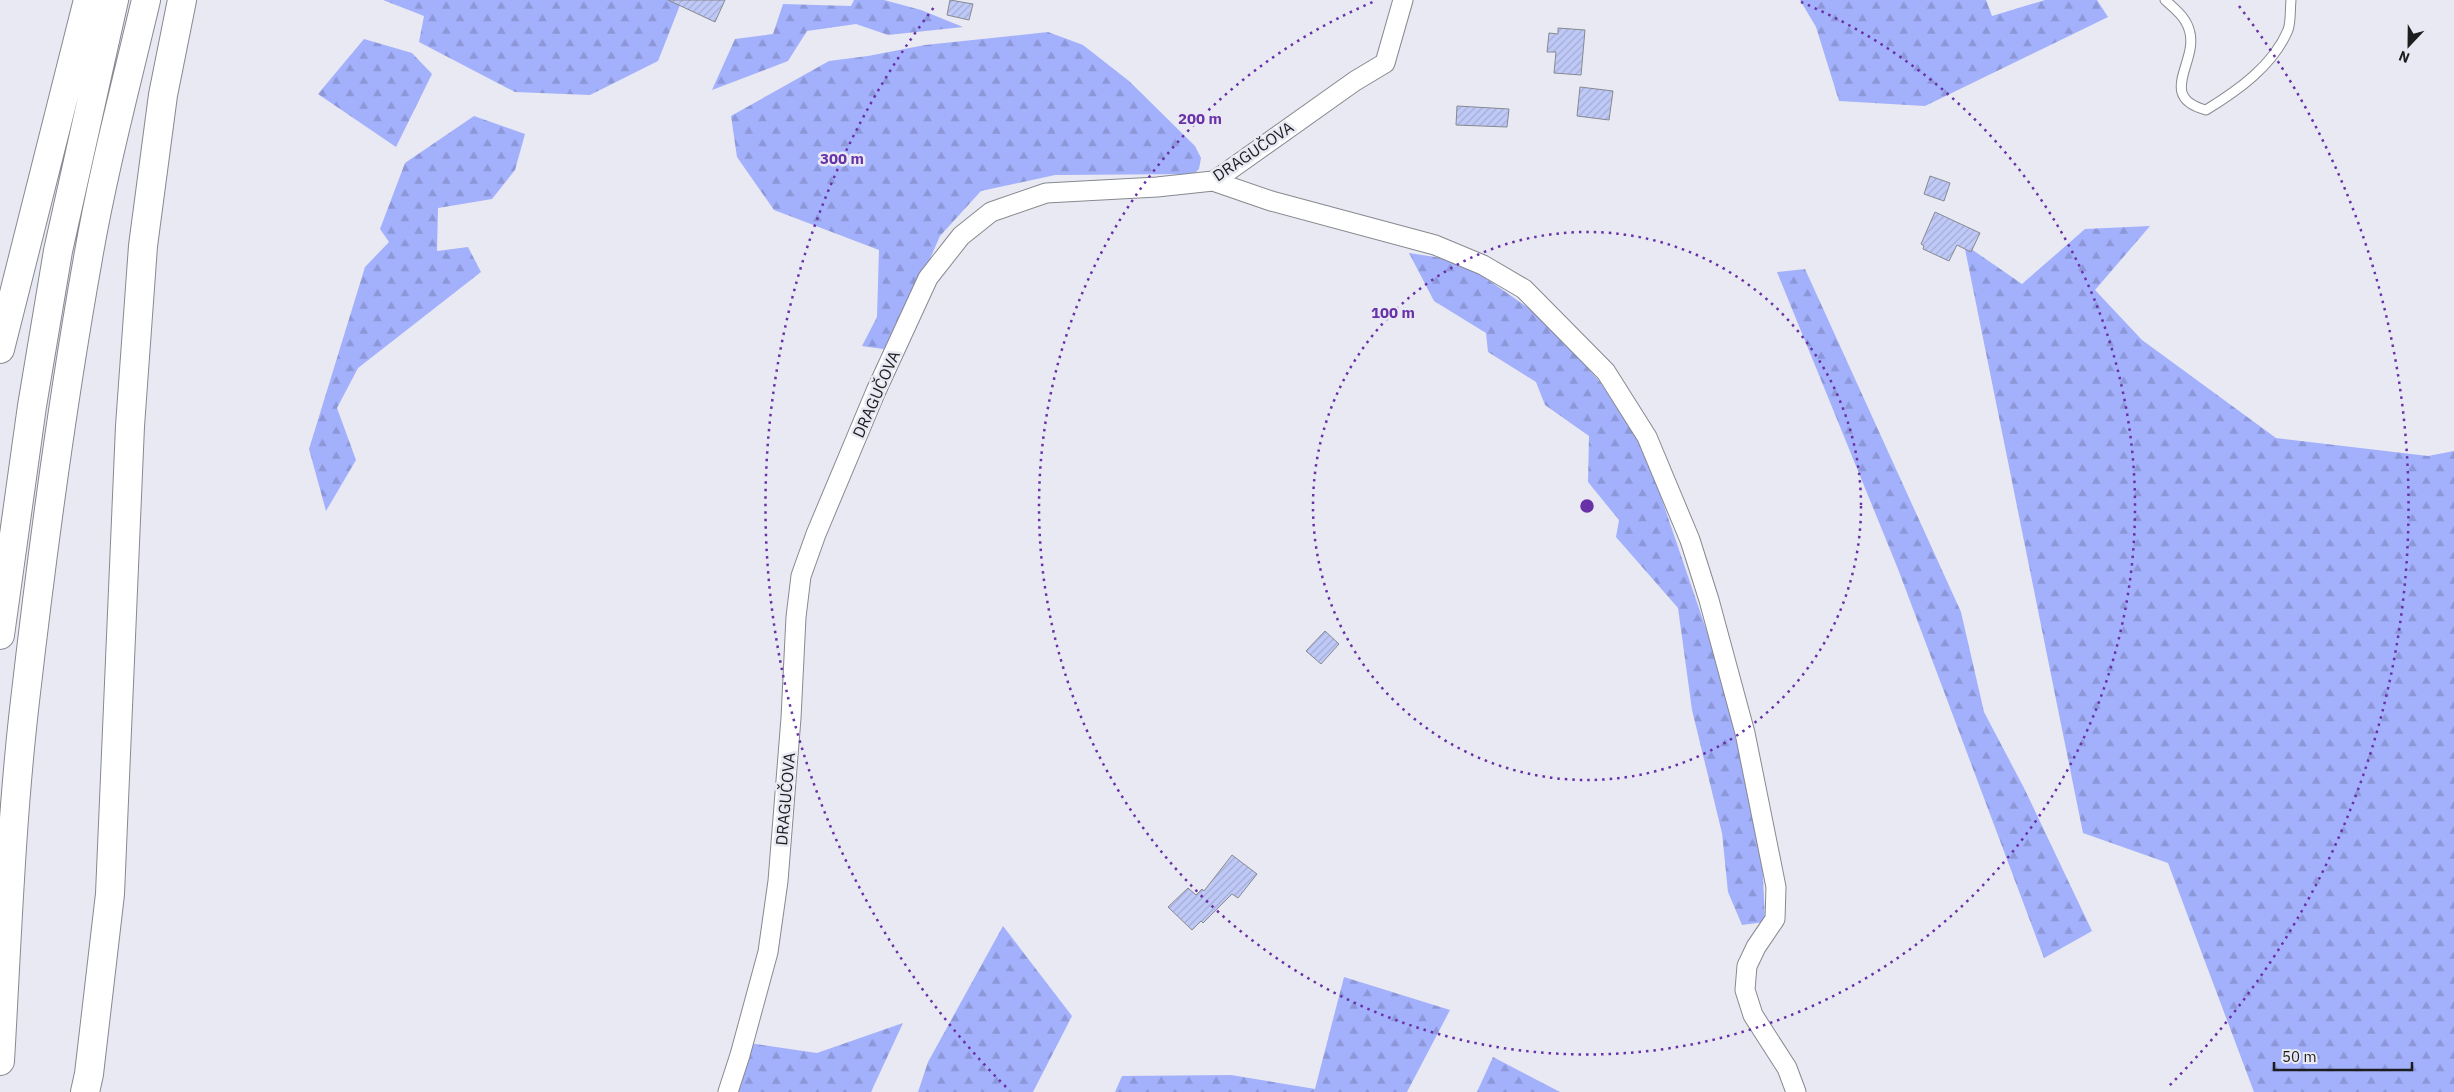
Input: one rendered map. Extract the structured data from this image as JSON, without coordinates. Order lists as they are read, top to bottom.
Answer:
{
  "streets": {
    "street": ["DRAGUČOVA"]
  },
  "scale_bar": "50 m",
  "north": "bottom",
  "rings": ["200 m", "300 m", "100 m"]
}
